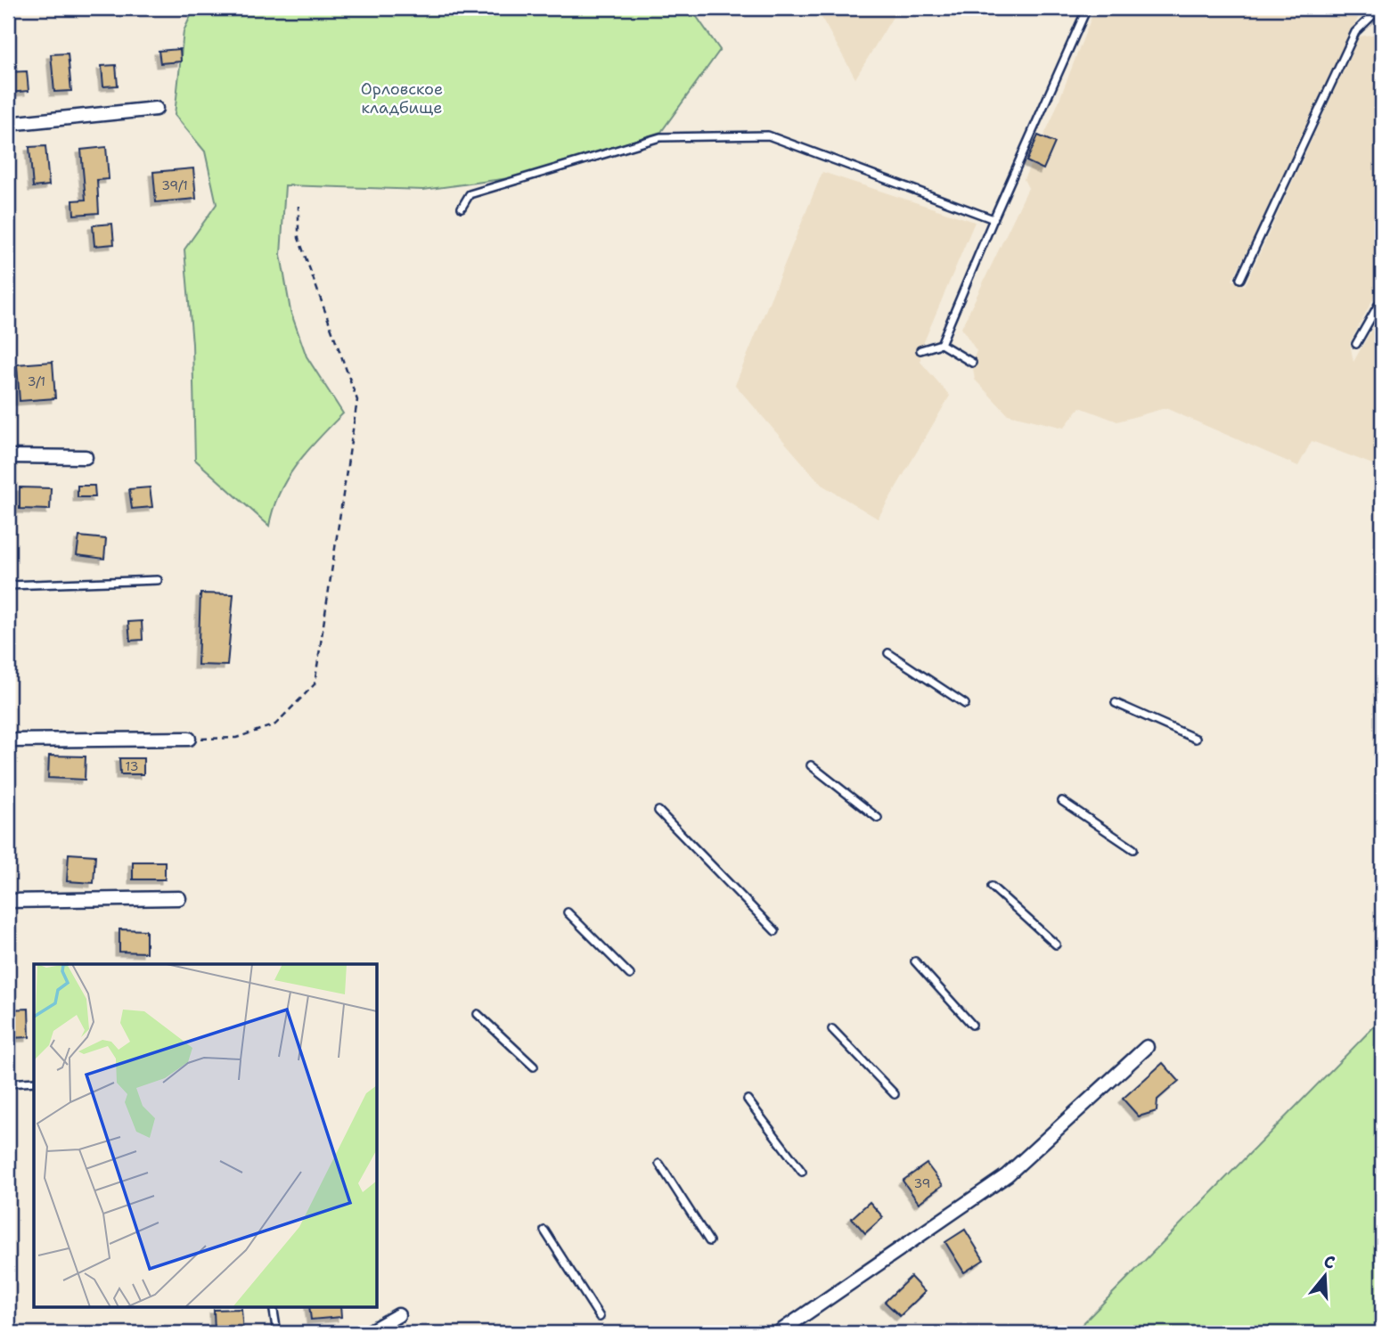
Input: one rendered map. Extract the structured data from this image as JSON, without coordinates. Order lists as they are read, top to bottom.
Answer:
{
  "parks": ["Орловское кладбище"],
  "house_numbers": [
    "39/1",
    "3/1",
    "13",
    "39"
  ],
  "north": "top"
}
